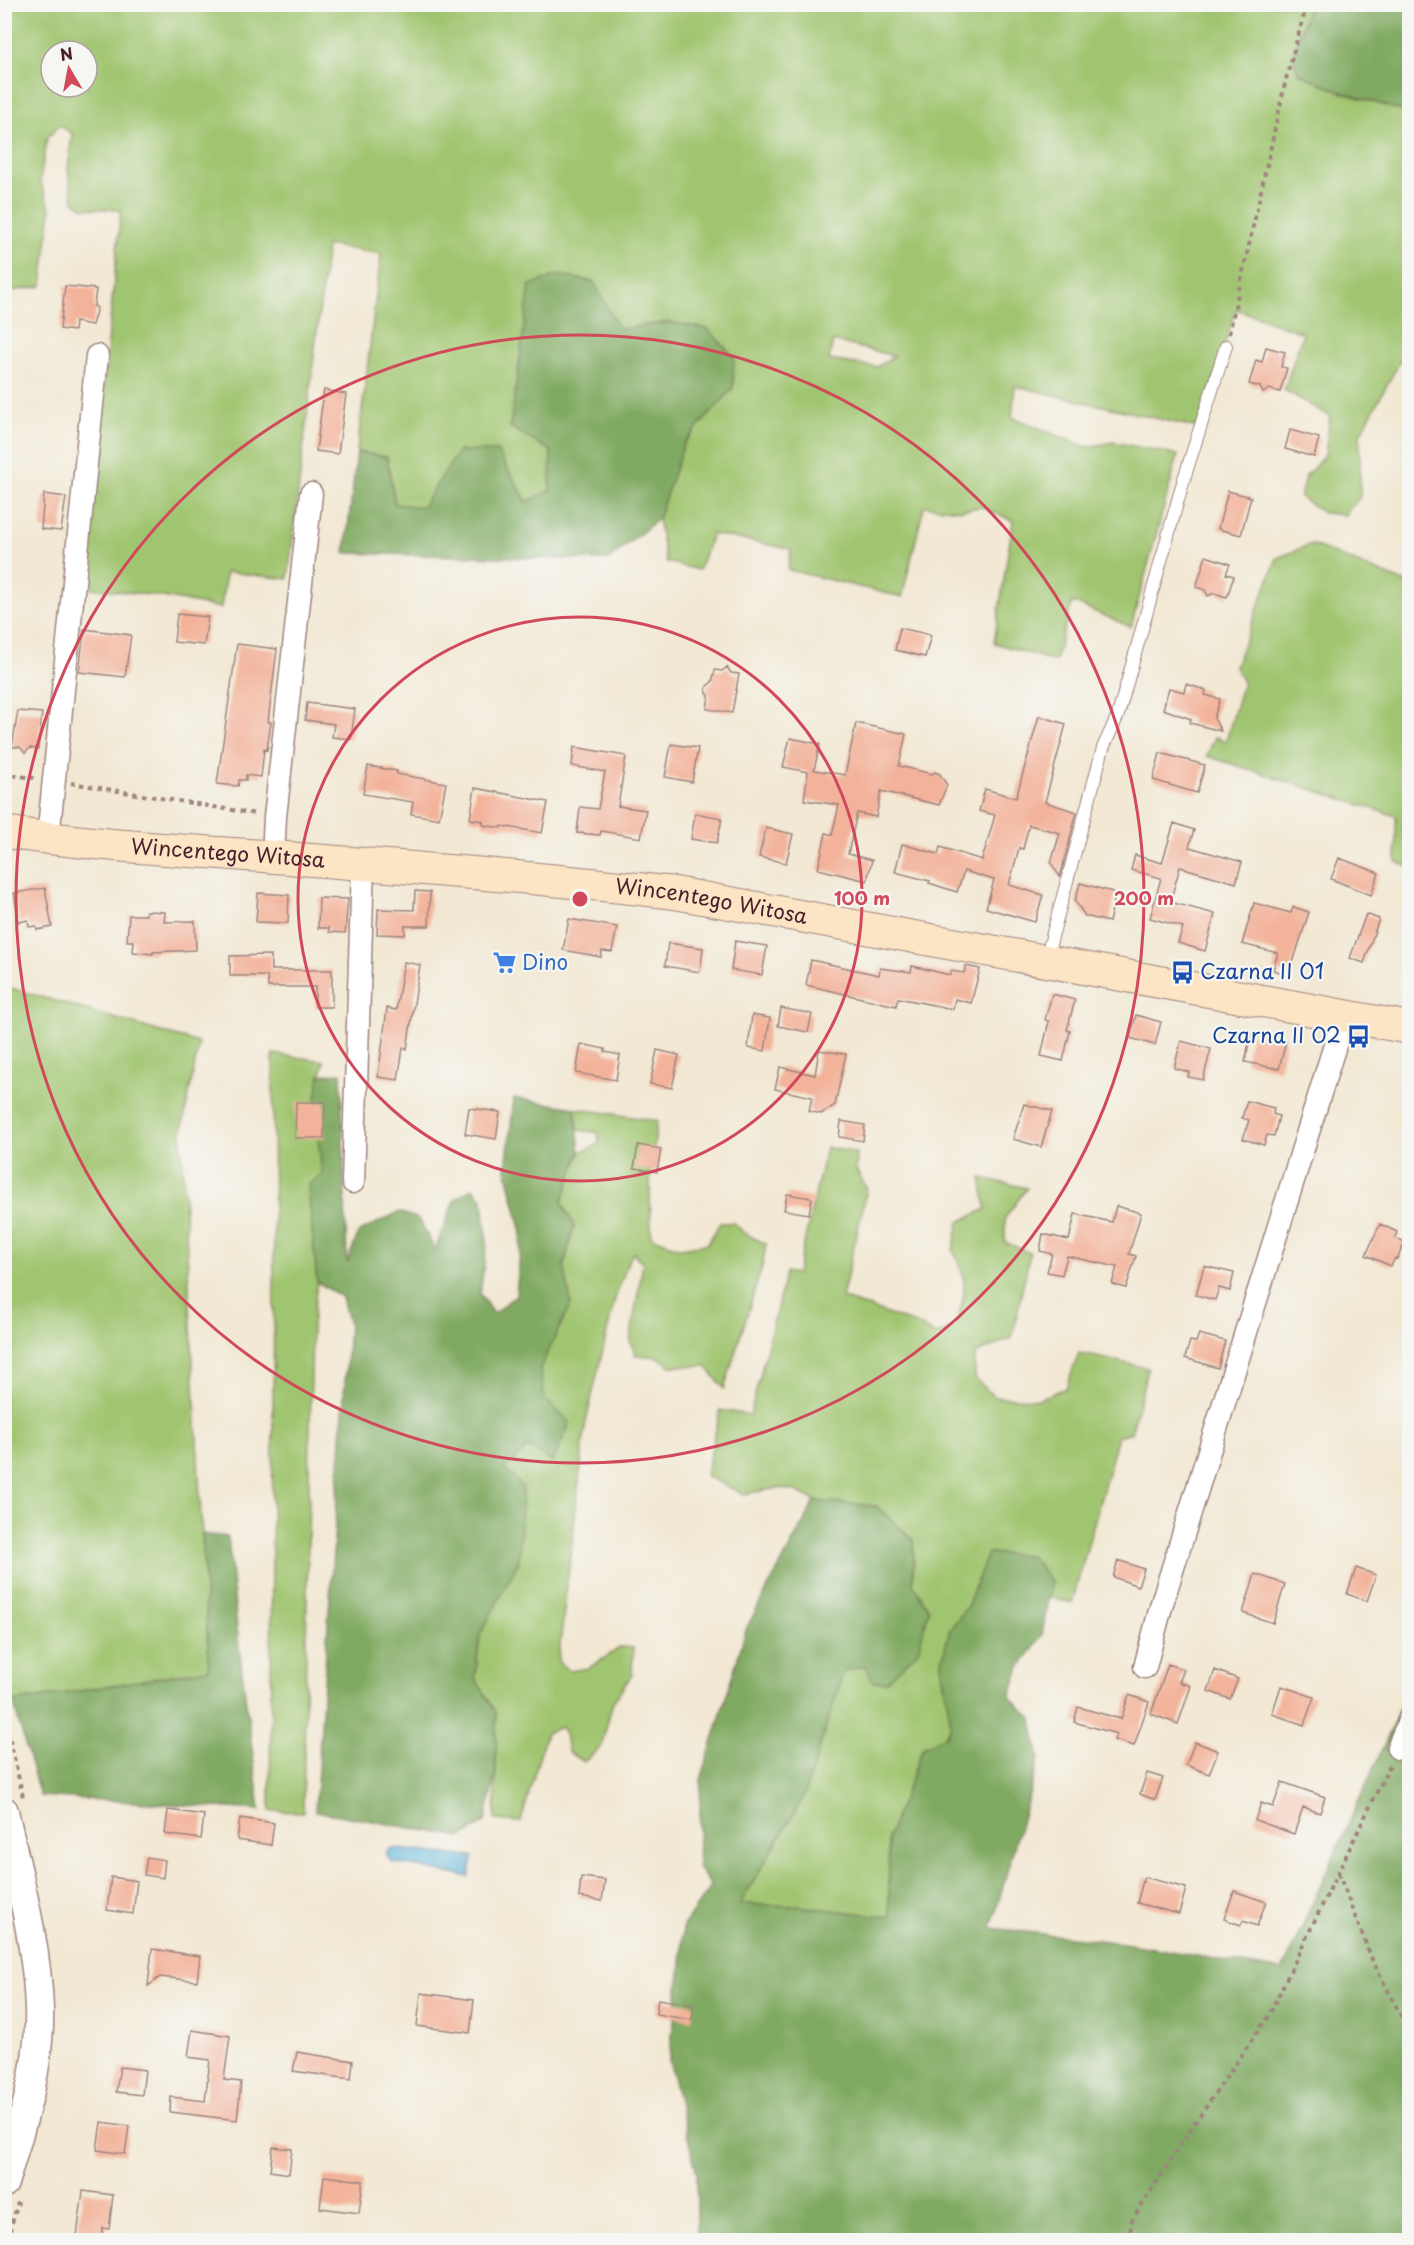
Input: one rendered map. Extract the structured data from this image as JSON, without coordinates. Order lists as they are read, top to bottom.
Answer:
{
  "streets": {
    "main road": ["Wincentego Witosa"]
  },
  "places": {
    "supermarket": ["Dino"],
    "bus stop": ["Czarna II 01", "Czarna II 02"]
  },
  "north": "top",
  "rings": ["100 m", "200 m"]
}
